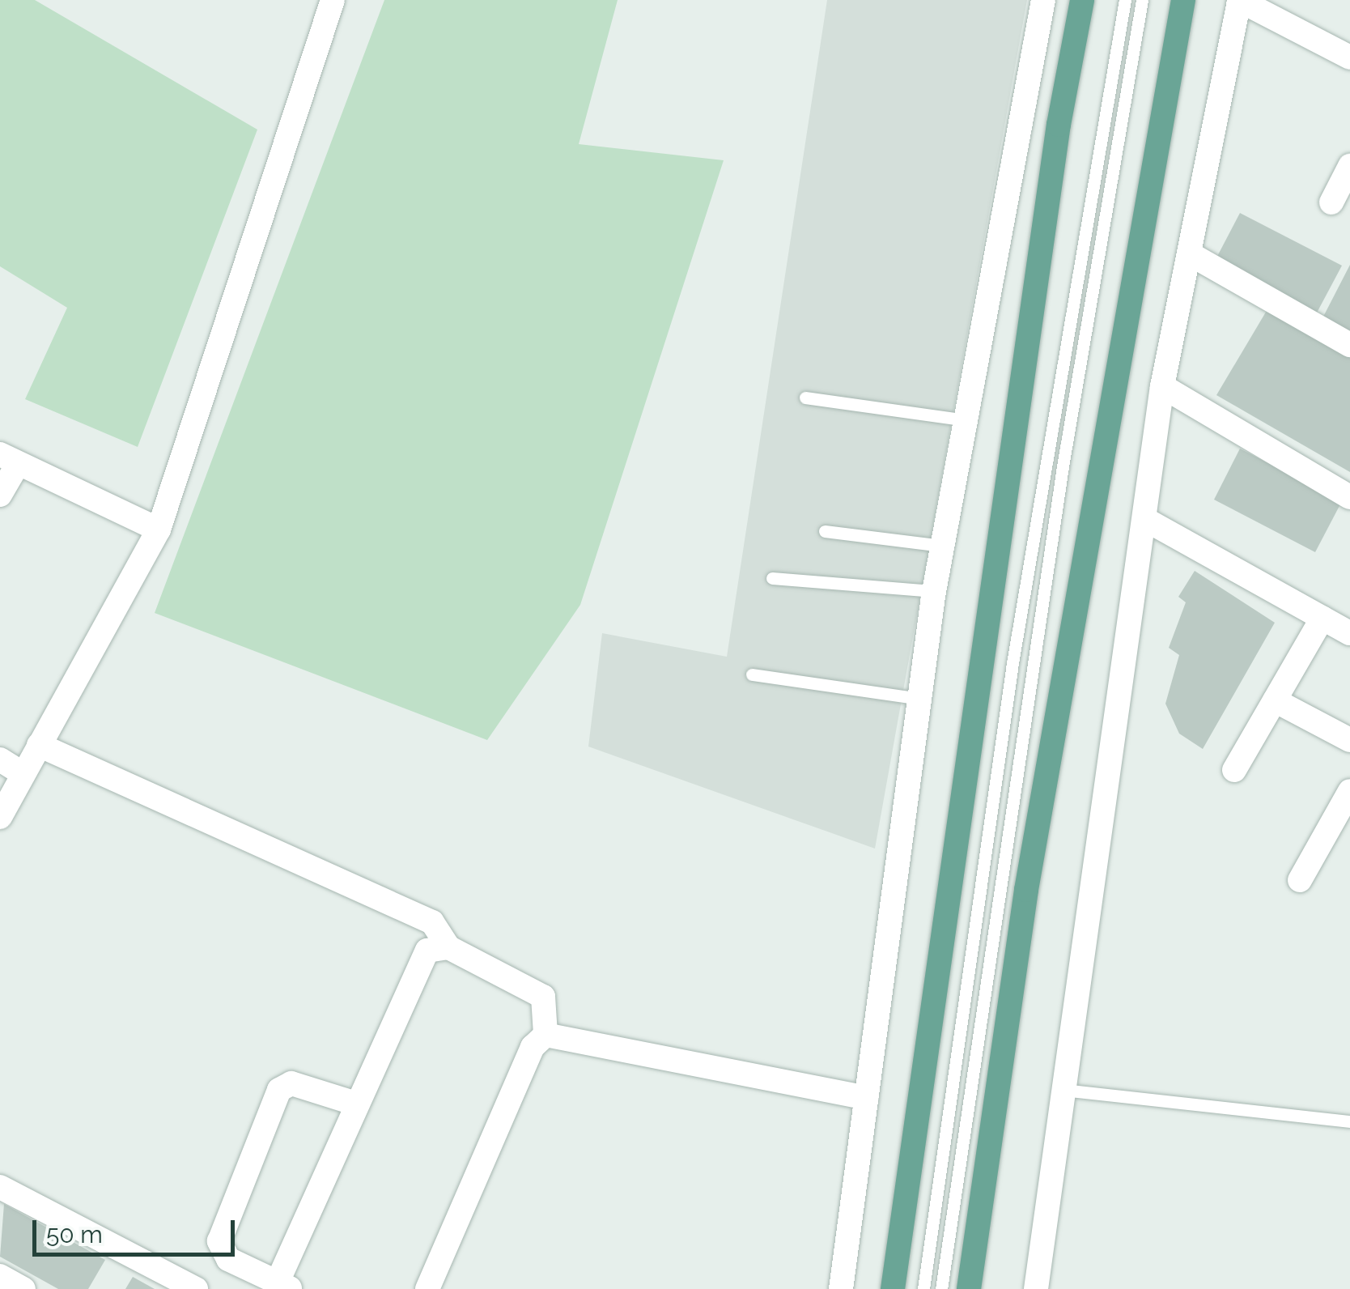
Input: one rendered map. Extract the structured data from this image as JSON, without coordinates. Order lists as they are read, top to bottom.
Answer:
{
  "scale_bar": "50 m"
}
